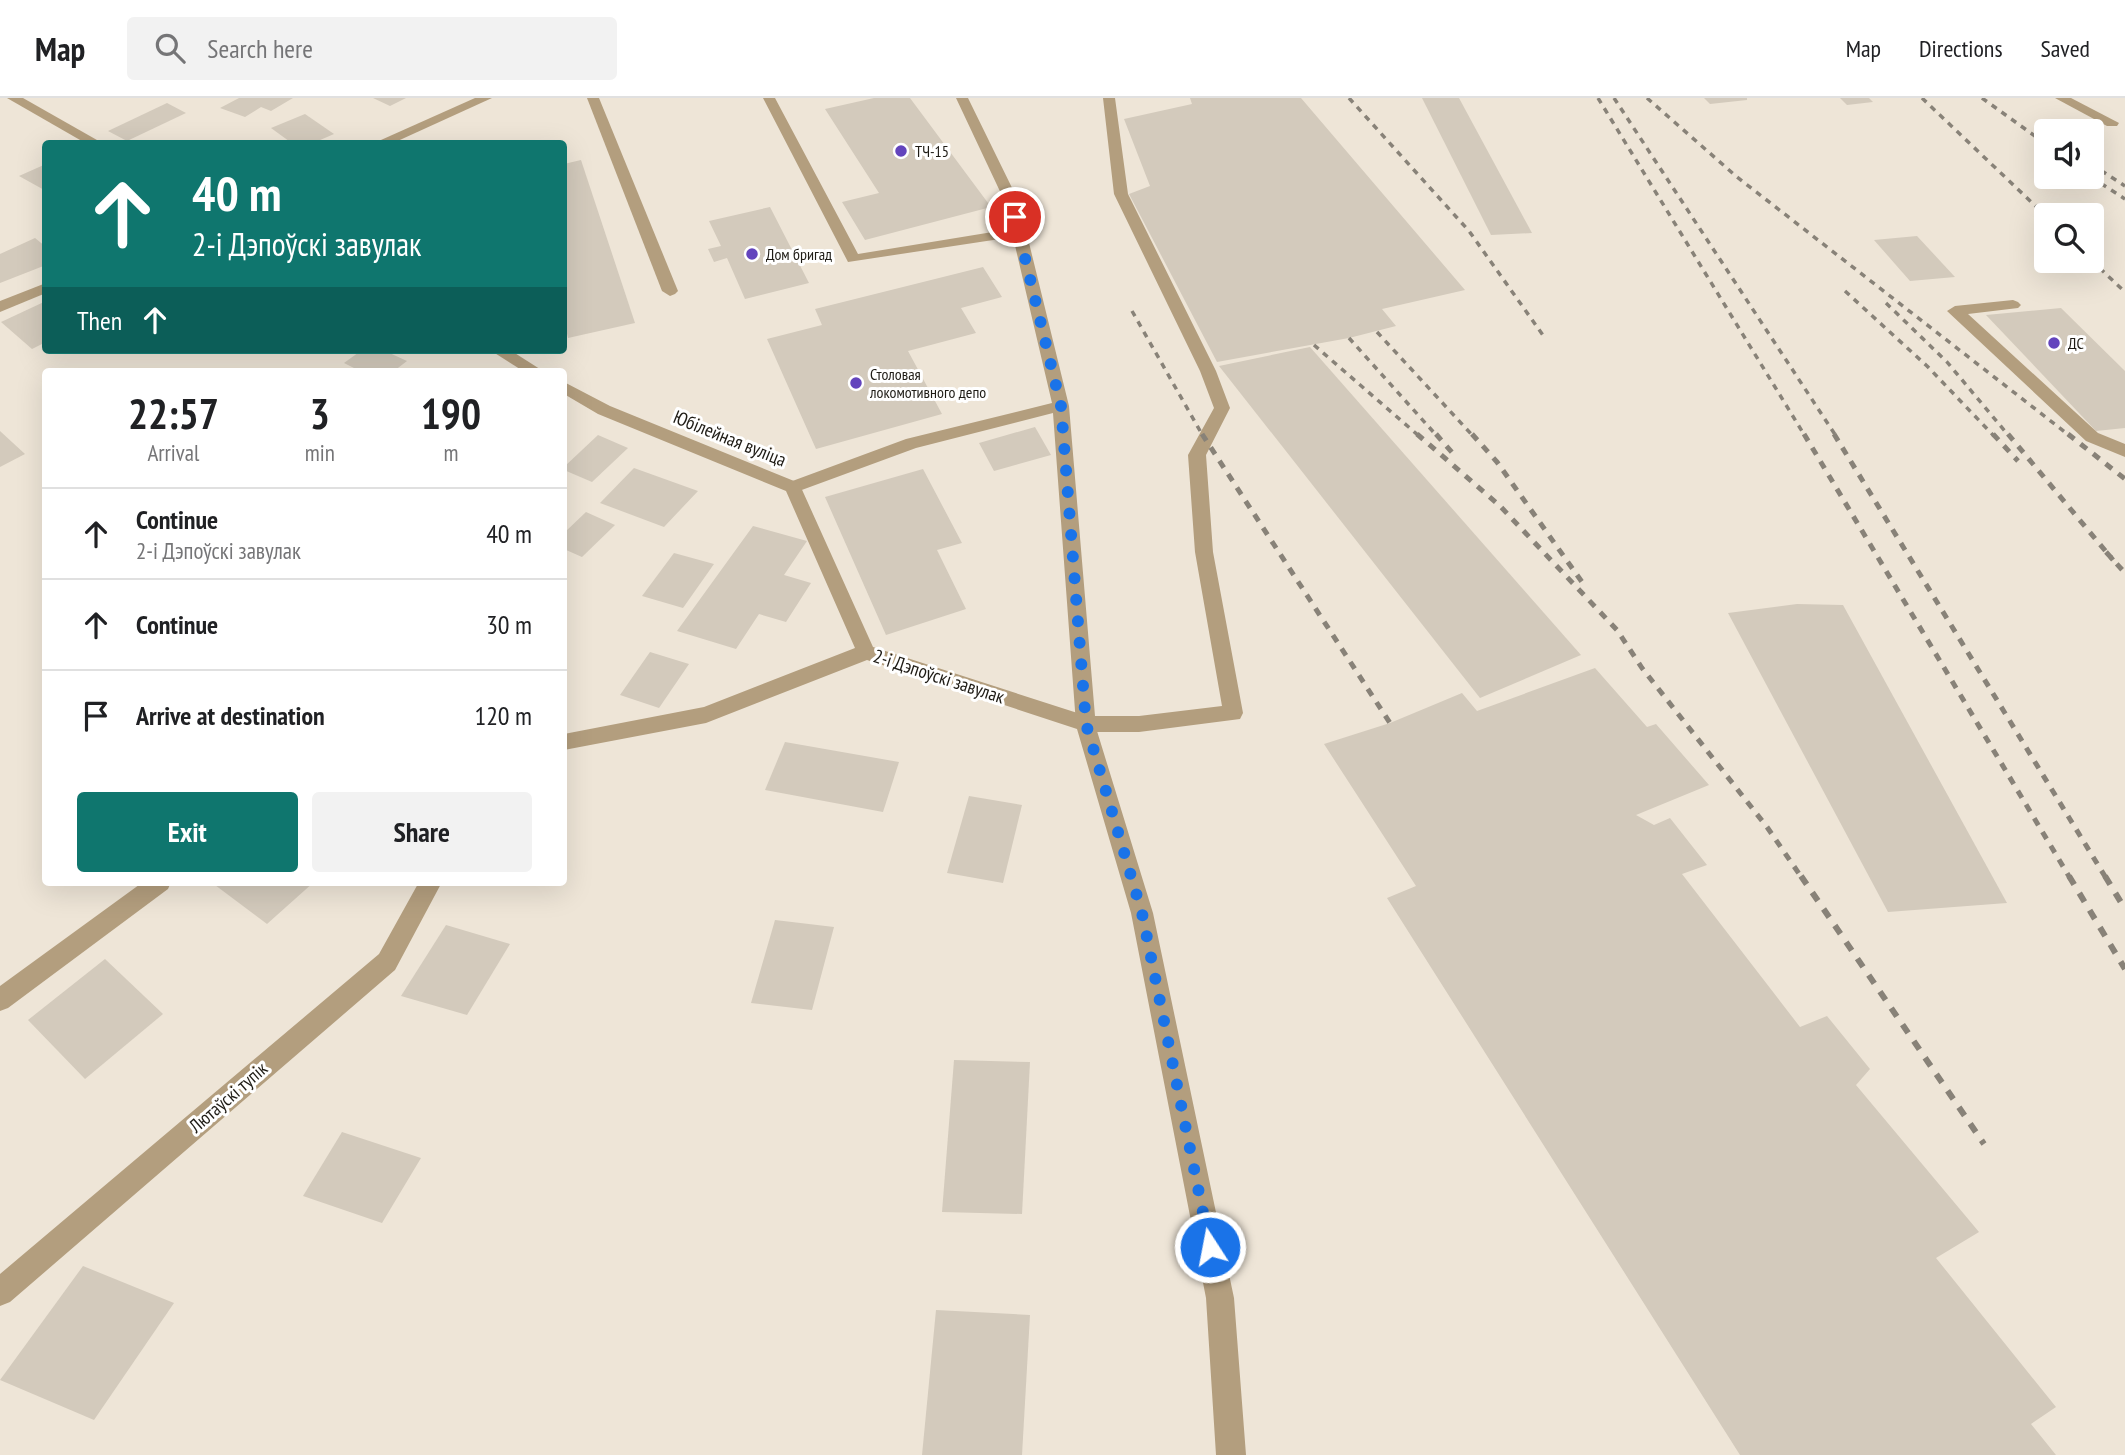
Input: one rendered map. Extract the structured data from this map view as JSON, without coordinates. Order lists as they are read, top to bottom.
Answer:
{
  "streets": {
    "street": ["Юбілейная вуліца", "2-і Дэпоўскі завулак", "Лютаўскі тупік"]
  },
  "crossings": [
    ["Юбілейная вуліца", "2-і Дэпоўскі завулак"]
  ],
  "places": [
    "ТЧ-15",
    "Дом бригад",
    "ДС",
    "Столовая локомотивного депо"
  ],
  "page": {
    "header": "Map",
    "search": "Search here",
    "nav": ["Map", "Directions", "Saved"],
    "turn": ["40 m", "2-і Дэпоўскі завулак"],
    "then": "Then",
    "eta": [
      "22:57",
      "Arrival",
      "3",
      "min",
      "190",
      "m"
    ],
    "list": [
      {
        "name": "Continue",
        "note": "2-і Дэпоўскі завулак",
        "value": "40 m"
      },
      {
        "name": "Continue",
        "value": "30 m"
      },
      {
        "name": "Arrive at destination",
        "value": "120 m"
      }
    ],
    "buttons": ["Exit", "Share"]
  }
}
